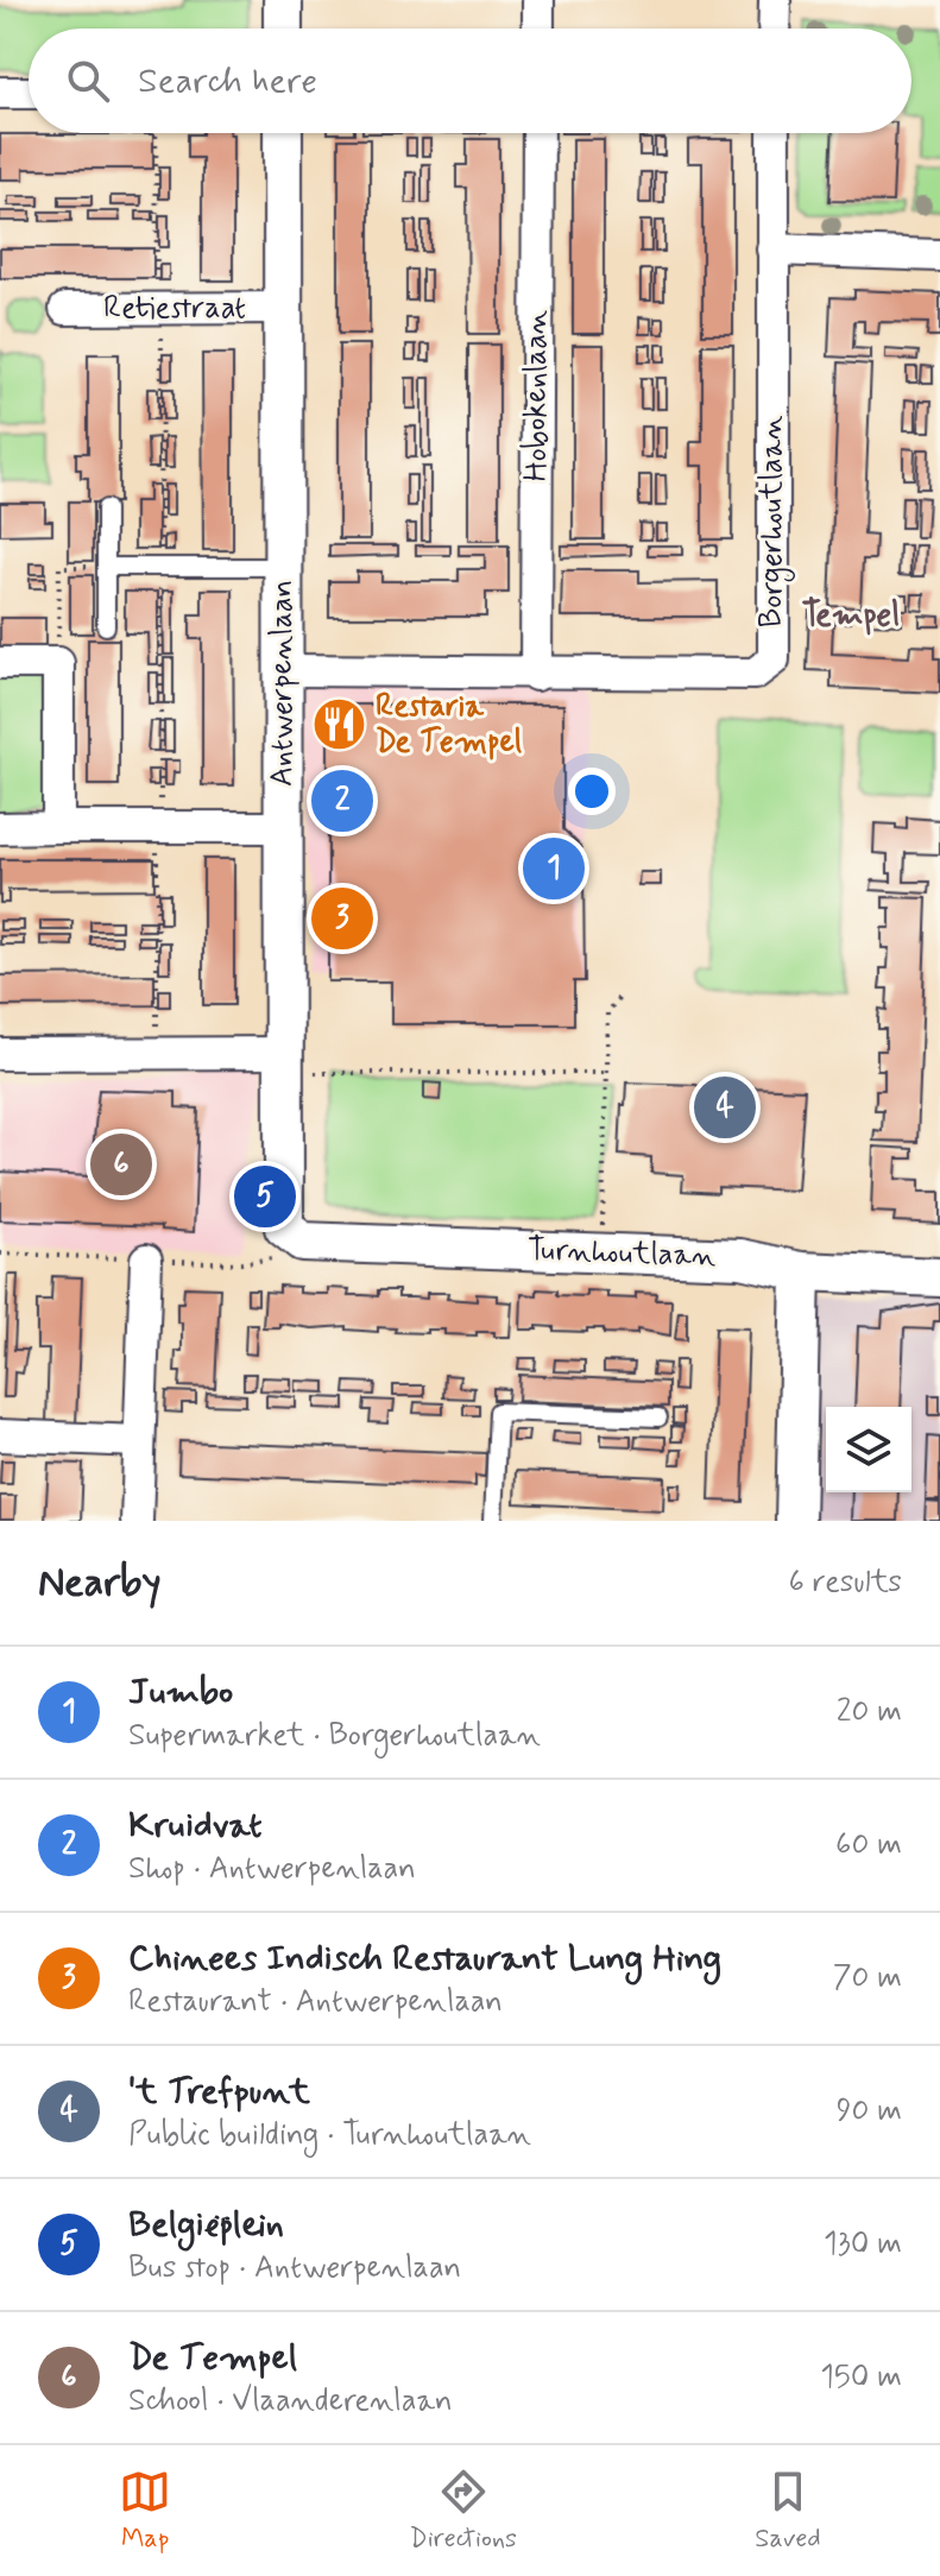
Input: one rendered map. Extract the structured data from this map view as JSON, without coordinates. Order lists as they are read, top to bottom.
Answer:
{
  "streets": {
    "street": [
      "Retiestraat",
      "Hobokenlaan",
      "Borgerhoutlaan",
      "Antwerpenlaan",
      "Turnhoutlaan"
    ]
  },
  "crossings": [
    ["Retiestraat", "Antwerpenlaan"],
    ["Hobokenlaan", "Borgerhoutlaan"],
    ["Borgerhoutlaan", "Antwerpenlaan"],
    ["Antwerpenlaan", "Turnhoutlaan"]
  ],
  "districts": ["Tempel"],
  "places": {
    "restaurant": ["Restaria De Tempel"]
  },
  "page": {
    "search": "Search here",
    "pins": [
      "2",
      "1",
      "3",
      "4",
      "6",
      "5"
    ],
    "heading": ["Nearby", "6 results"],
    "list": [
      {
        "mark": "1",
        "name": "Jumbo",
        "note": "Supermarket · Borgerhoutlaan",
        "value": "20 m"
      },
      {
        "mark": "2",
        "name": "Kruidvat",
        "note": "Shop · Antwerpenlaan",
        "value": "60 m"
      },
      {
        "mark": "3",
        "name": "Chinees Indisch Restaurant Lung Hing",
        "note": "Restaurant · Antwerpenlaan",
        "value": "70 m"
      },
      {
        "mark": "4",
        "name": "'t Trefpunt",
        "note": "Public building · Turnhoutlaan",
        "value": "90 m"
      },
      {
        "mark": "5",
        "name": "Belgiëplein",
        "note": "Bus stop · Antwerpenlaan",
        "value": "130 m"
      },
      {
        "mark": "6",
        "name": "De Tempel",
        "note": "School · Vlaanderenlaan",
        "value": "150 m"
      }
    ],
    "nav": ["Map", "Directions", "Saved"]
  }
}
